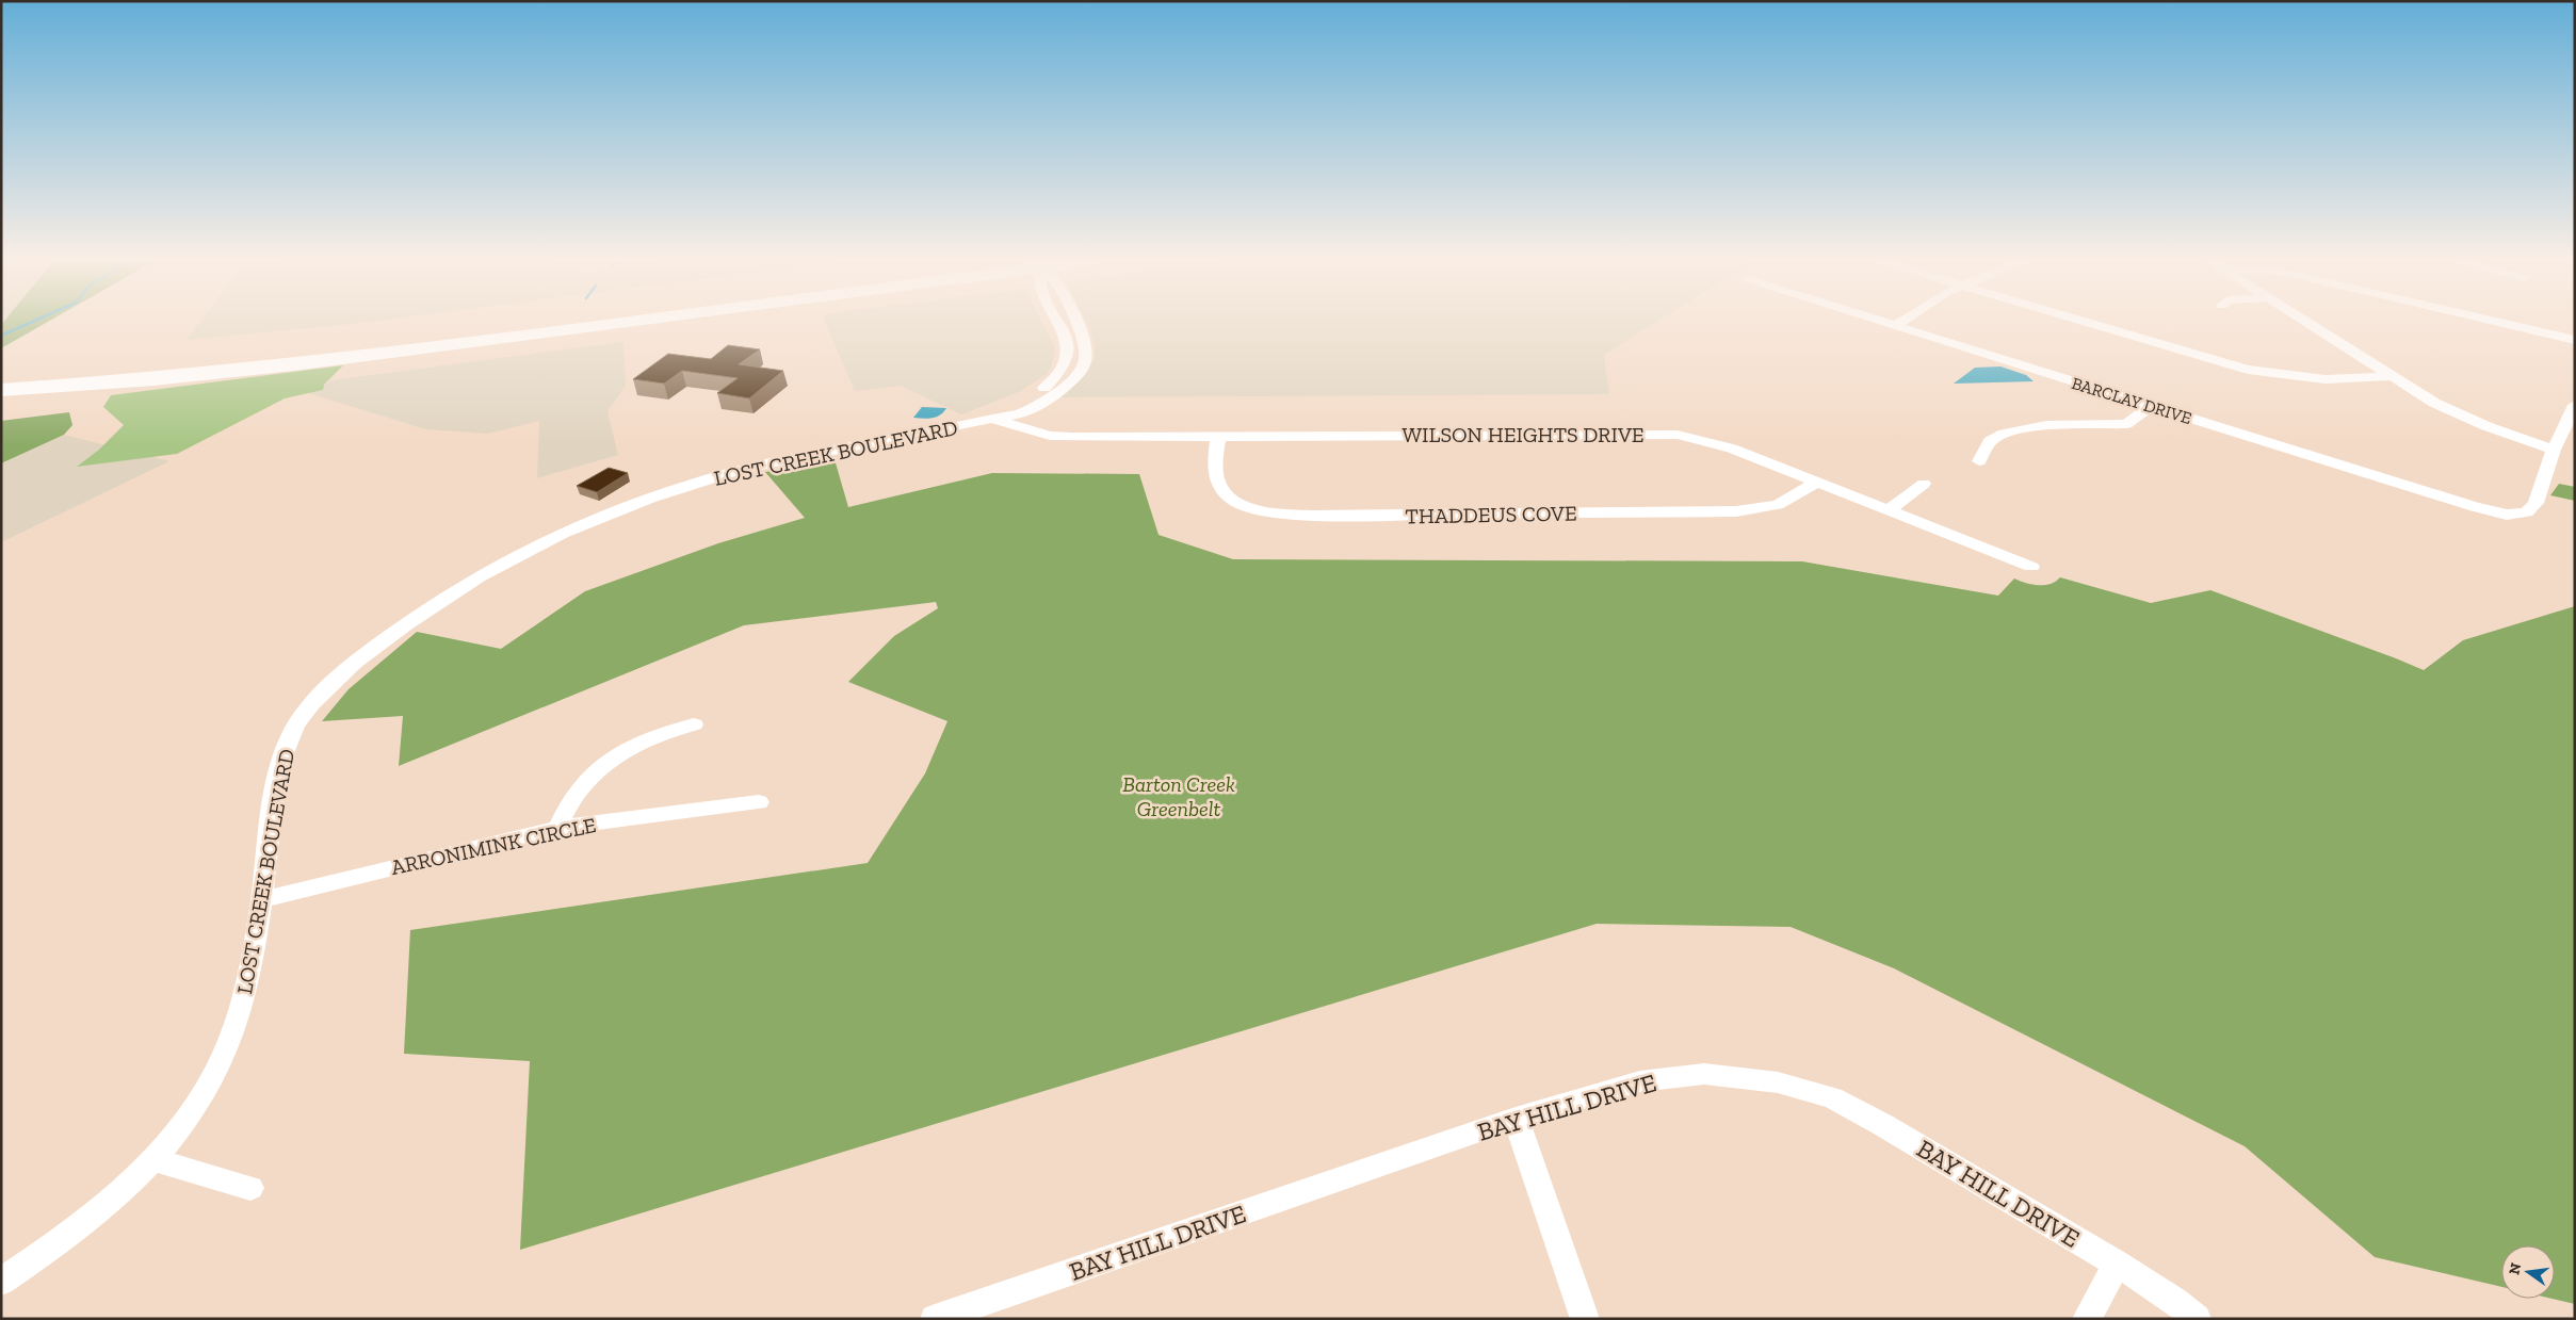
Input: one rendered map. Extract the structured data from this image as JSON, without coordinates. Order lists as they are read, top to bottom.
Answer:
{
  "streets": {
    "street": [
      "BARCLAY DRIVE",
      "WILSON HEIGHTS DRIVE",
      "LOST CREEK BOULEVARD",
      "THADDEUS COVE",
      "ARRONIMINK CIRCLE",
      "BAY HILL DRIVE"
    ]
  },
  "crossings": [
    ["WILSON HEIGHTS DRIVE", "LOST CREEK BOULEVARD"],
    ["WILSON HEIGHTS DRIVE", "THADDEUS COVE"],
    ["LOST CREEK BOULEVARD", "ARRONIMINK CIRCLE"]
  ],
  "parks": ["Barton Creek Greenbelt"],
  "north": "left"
}
